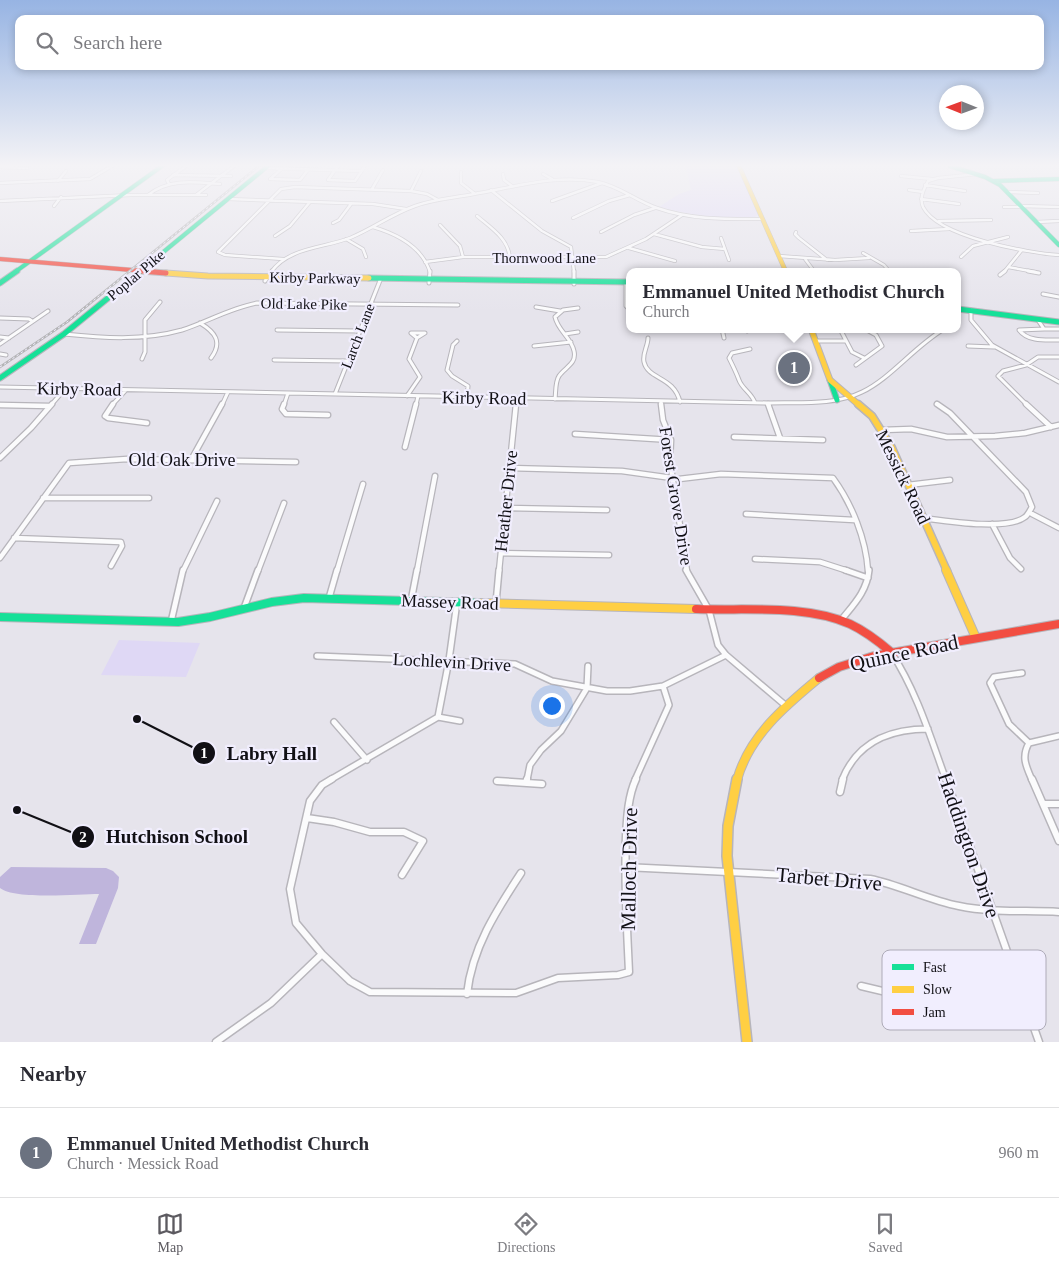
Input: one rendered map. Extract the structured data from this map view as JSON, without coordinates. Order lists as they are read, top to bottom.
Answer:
{
  "streets": {
    "main road": [
      "Poplar Pike",
      "Kirby Parkway",
      "Messick Road",
      "Massey Road",
      "Quince Road"
    ],
    "street": [
      "Thornwood Lane",
      "Old Lake Pike",
      "Larch Lane",
      "Kirby Road",
      "Old Oak Drive",
      "Forest Grove Drive",
      "Heather Drive",
      "Lochlevin Drive",
      "Haddington Drive",
      "Malloch Drive",
      "Tarbet Drive"
    ]
  },
  "crossings": [
    ["Poplar Pike", "Kirby Parkway"],
    ["Poplar Pike", "Old Lake Pike"],
    ["Kirby Parkway", "Larch Lane"],
    ["Old Lake Pike", "Larch Lane"],
    ["Larch Lane", "Kirby Road"],
    ["Kirby Road", "Messick Road"],
    ["Kirby Road", "Forest Grove Drive"],
    ["Kirby Road", "Heather Drive"],
    ["Messick Road", "Quince Road"],
    ["Forest Grove Drive", "Massey Road"],
    ["Forest Grove Drive", "Quince Road"],
    ["Forest Grove Drive", "Lochlevin Drive"],
    ["Heather Drive", "Massey Road"],
    ["Massey Road", "Quince Road"],
    ["Massey Road", "Haddington Drive"],
    ["Quince Road", "Haddington Drive"],
    ["Quince Road", "Tarbet Drive"],
    ["Lochlevin Drive", "Malloch Drive"],
    ["Haddington Drive", "Tarbet Drive"],
    ["Malloch Drive", "Tarbet Drive"]
  ],
  "places": ["Labry Hall", "Hutchison School"],
  "legend": ["Fast", "Slow", "Jam"],
  "north": "left",
  "page": {
    "search": "Search here",
    "popup": ["Emmanuel United Methodist Church", "Church"],
    "pins": "1",
    "heading": "Nearby",
    "list": [
      {
        "mark": "1",
        "name": "Emmanuel United Methodist Church",
        "note": "Church · Messick Road",
        "value": "960 m"
      }
    ],
    "nav": ["Map", "Directions", "Saved"]
  }
}
